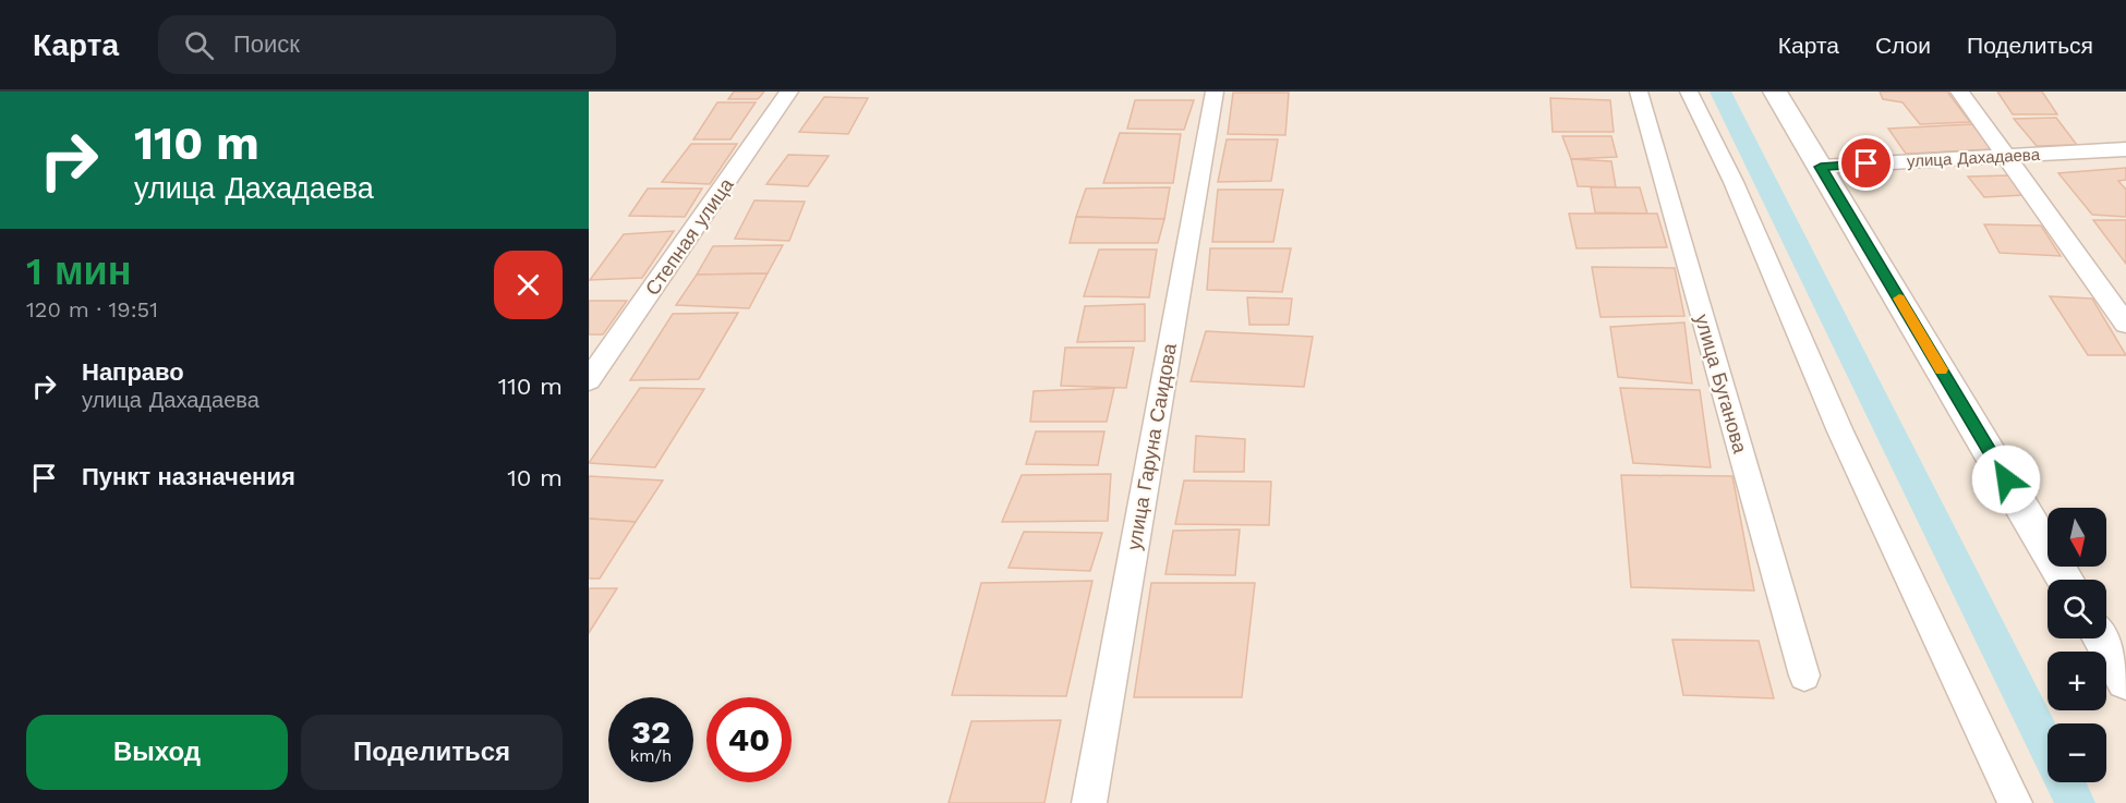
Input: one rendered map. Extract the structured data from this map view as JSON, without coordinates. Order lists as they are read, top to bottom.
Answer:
{
  "streets": {
    "street": [
      "улица Дахадаева",
      "Степная улица",
      "улица Буганова",
      "улица Гаруна Саидова"
    ]
  },
  "north": "bottom",
  "page": {
    "header": "Карта",
    "search": "Поиск",
    "nav": ["Карта", "Слои", "Поделиться"],
    "turn": ["110 m", "улица Дахадаева"],
    "heading": ["1 мин", "120 m · 19:51"],
    "list": [
      {
        "name": "Направо",
        "note": "улица Дахадаева",
        "value": "110 m"
      },
      {
        "name": "Пункт назначения",
        "value": "10 m"
      }
    ],
    "map_buttons": ["+", "−"],
    "speed": "32 km/h",
    "limit": "40",
    "buttons": ["Выход", "Поделиться"]
  }
}
